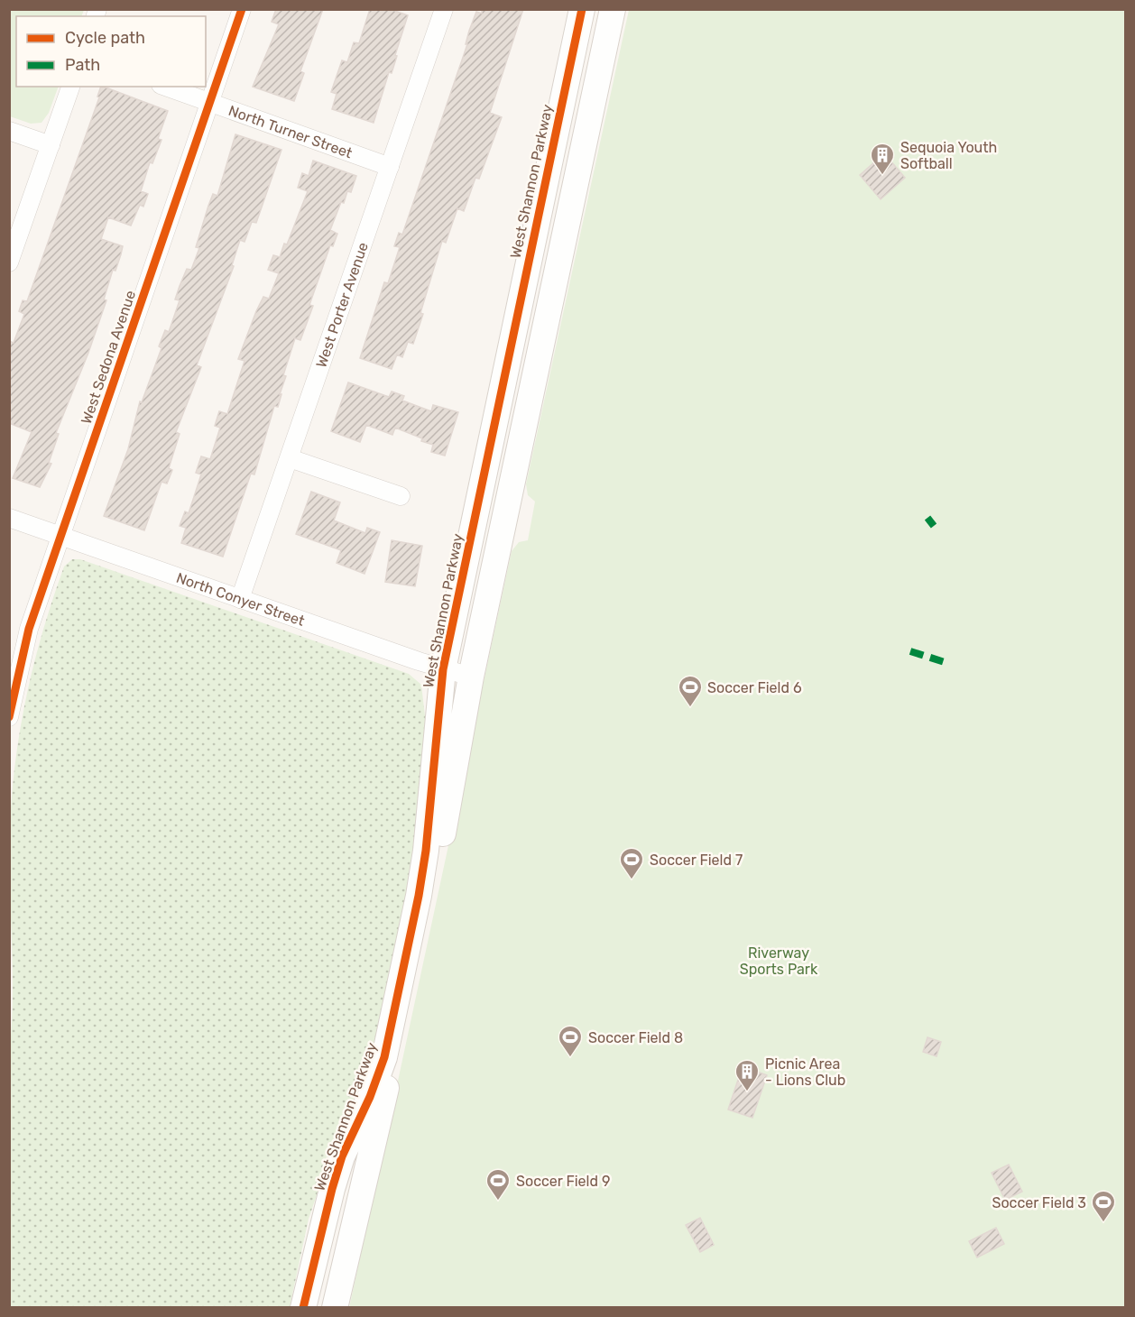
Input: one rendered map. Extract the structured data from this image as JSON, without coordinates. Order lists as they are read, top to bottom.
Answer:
{
  "streets": {
    "street": [
      "North Turner Street",
      "West Shannon Parkway",
      "West Porter Avenue",
      "West Sedona Avenue",
      "North Conyer Street"
    ]
  },
  "crossings": [
    ["North Turner Street", "West Porter Avenue"],
    ["North Turner Street", "West Sedona Avenue"],
    ["West Shannon Parkway", "North Conyer Street"],
    ["West Porter Avenue", "North Conyer Street"],
    ["West Sedona Avenue", "North Conyer Street"]
  ],
  "parks": ["Riverway Sports Park"],
  "places": {
    "building": ["Sequoia Youth Softball", "Picnic Area - Lions Club"],
    "sports": [
      "Soccer Field 6",
      "Soccer Field 7",
      "Soccer Field 8",
      "Soccer Field 9",
      "Soccer Field 3"
    ]
  },
  "legend": ["Cycle path", "Path"]
}
